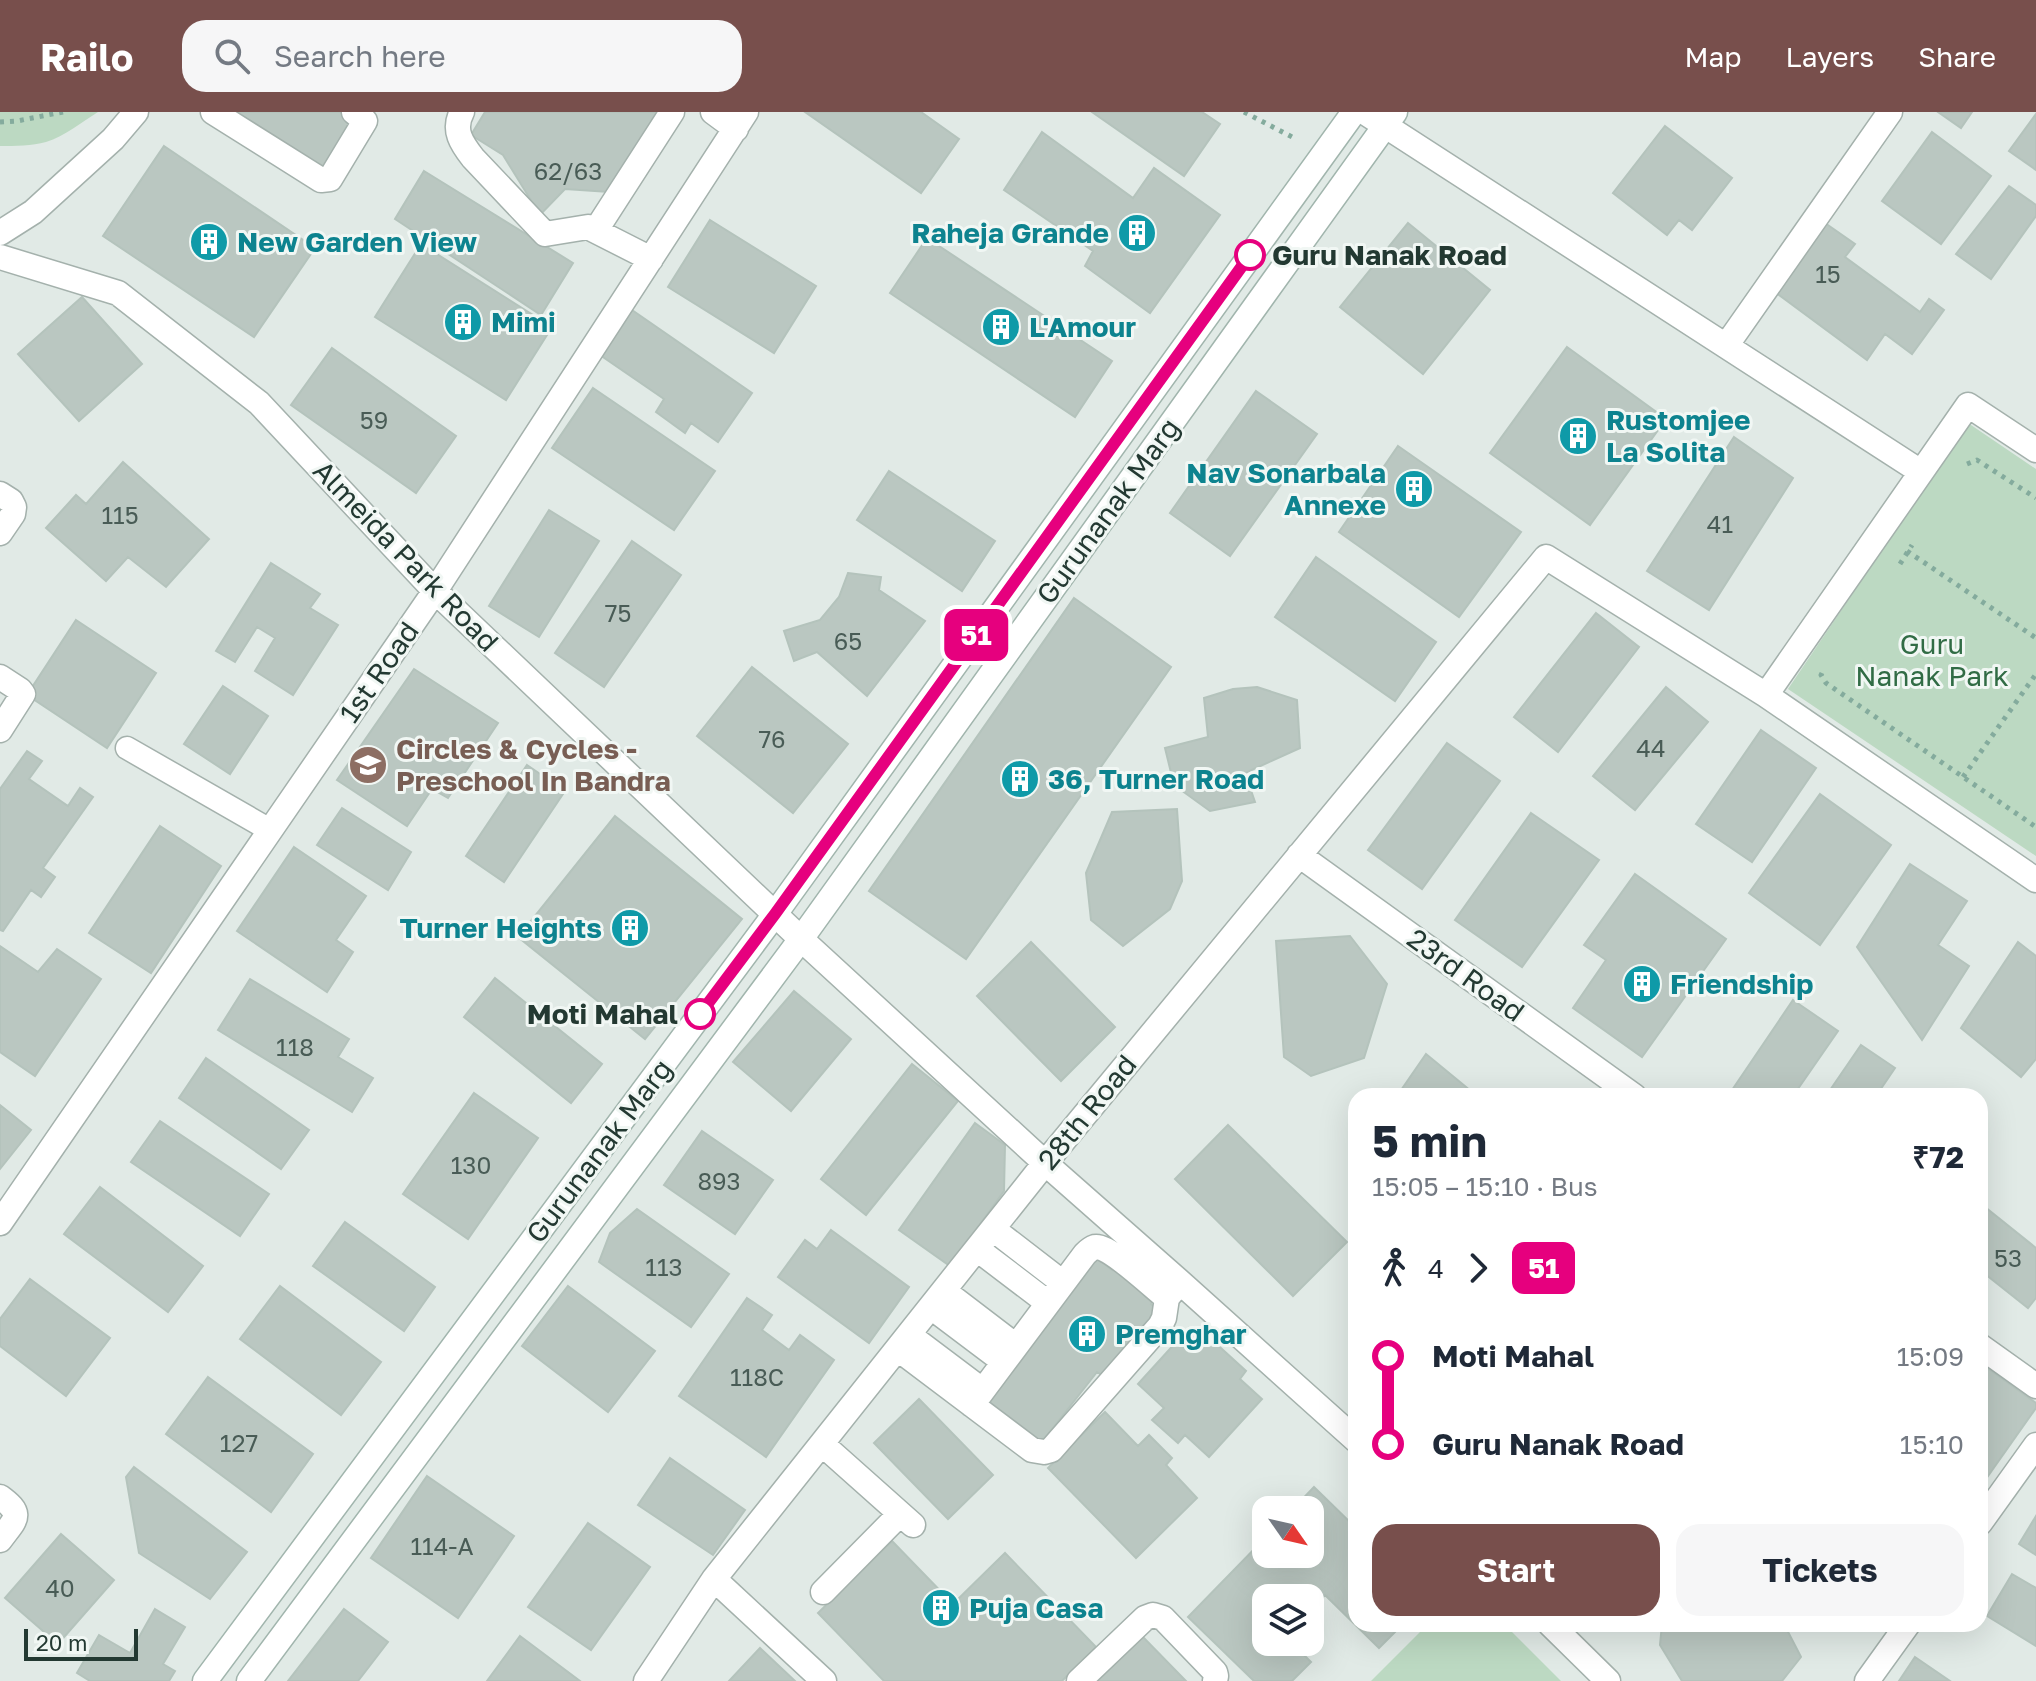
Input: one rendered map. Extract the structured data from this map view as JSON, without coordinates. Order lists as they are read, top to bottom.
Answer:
{
  "streets": {
    "street": [
      "Gurunanak Marg",
      "Almeida Park Road",
      "1st Road",
      "23rd Road",
      "28th Road"
    ]
  },
  "crossings": [
    ["Gurunanak Marg", "Almeida Park Road"],
    ["Almeida Park Road", "1st Road"],
    ["Almeida Park Road", "28th Road"],
    ["23rd Road", "28th Road"]
  ],
  "parks": ["Guru Nanak Park"],
  "places": {
    "building": [
      "Raheja Grande",
      "New Garden View",
      "Mimi",
      "L'Amour",
      "Rustomjee La Solita",
      "Nav Sonarbala Annexe",
      "36, Turner Road",
      "Turner Heights",
      "Friendship",
      "Premghar",
      "Puja Casa"
    ],
    "other": ["Guru Nanak Road", "Moti Mahal"],
    "school or university": ["Circles & Cycles - Preschool In Bandra"]
  },
  "lines": ["bus line 51"],
  "house_numbers": [
    "62/63",
    "15",
    "59",
    "115",
    "41",
    "75",
    "65",
    "76",
    "44",
    "118",
    "130",
    "893",
    "53",
    "113",
    "118C",
    "127",
    "114-A",
    "40"
  ],
  "scale_bar": "20 m",
  "north": "bottom right",
  "page": {
    "header": "Railo",
    "search": "Search here",
    "nav": ["Map", "Layers", "Share"],
    "on_map": "51",
    "heading": ["5 min", "15:05 – 15:10 · Bus", "₹72"],
    "legs": ["4", "51"],
    "list": [
      {
        "name": "Moti Mahal",
        "value": "15:09"
      },
      {
        "name": "Guru Nanak Road",
        "value": "15:10"
      }
    ],
    "buttons": ["Start", "Tickets"],
    "scale": "20 m"
  }
}
